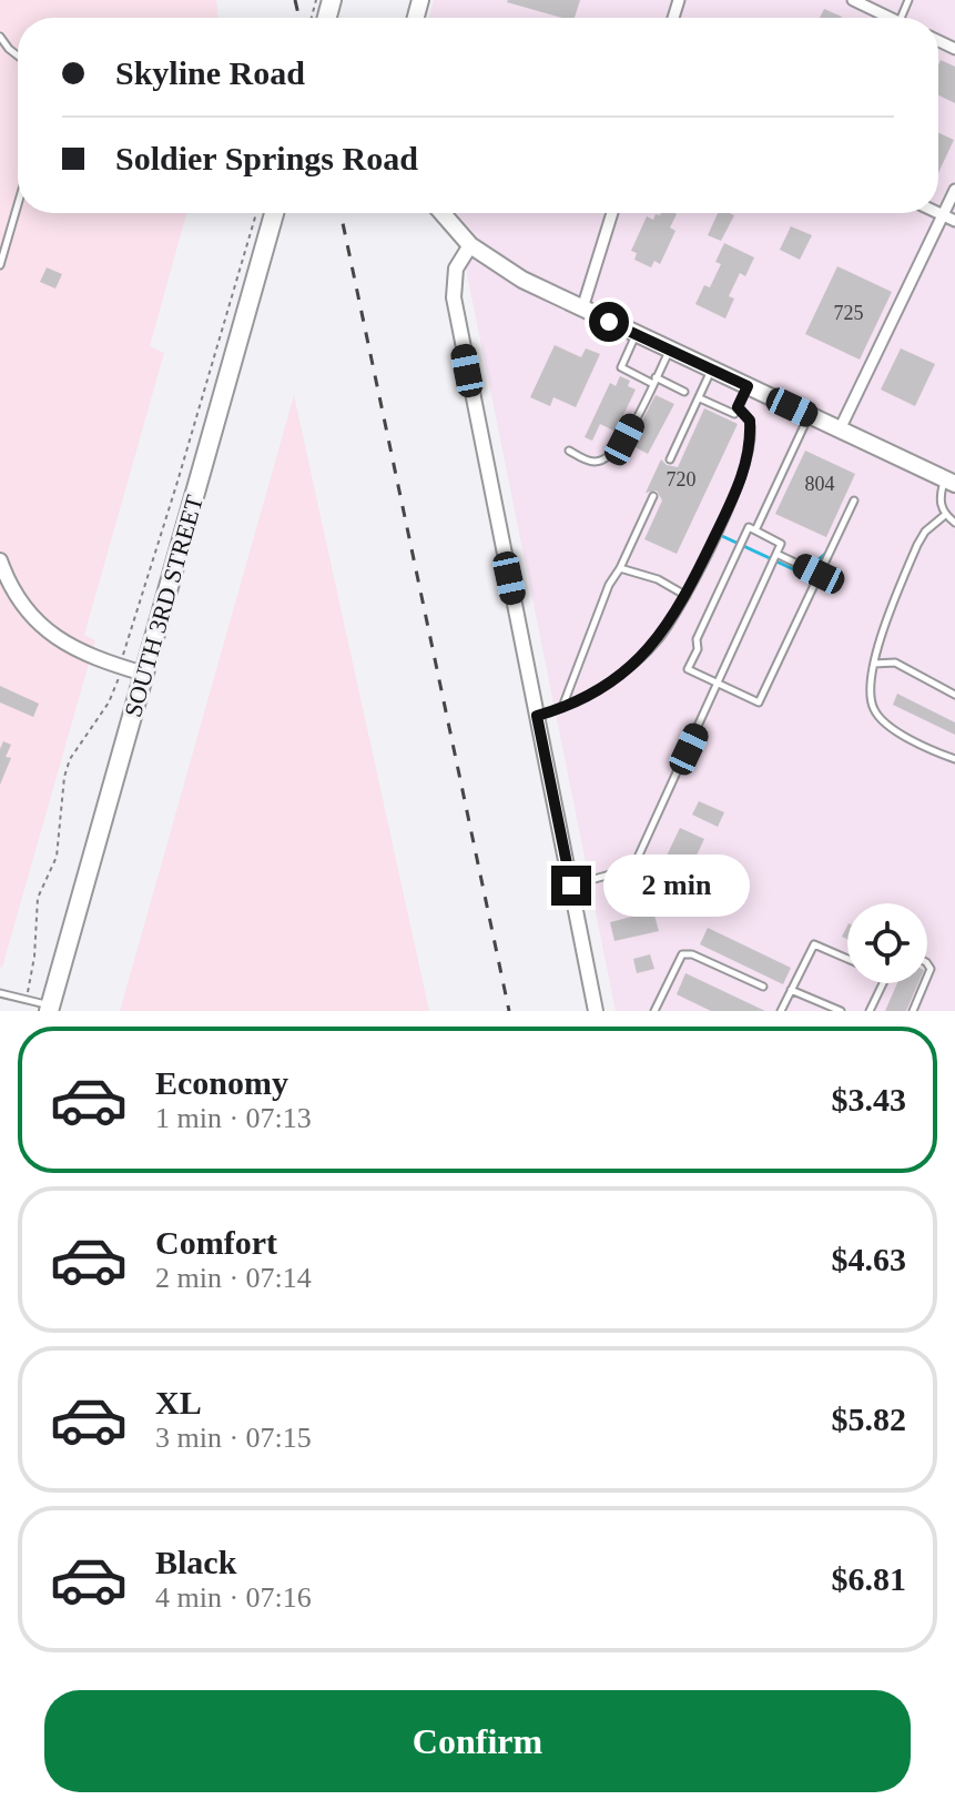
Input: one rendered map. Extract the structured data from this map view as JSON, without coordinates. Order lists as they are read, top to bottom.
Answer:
{
  "streets": {
    "highway": ["SOUTH 3RD STREET"]
  },
  "house_numbers": ["725", "720", "804"],
  "page": {
    "banner": ["Skyline Road", "Soldier Springs Road"],
    "bubble": "2 min",
    "list": [
      {
        "name": "Economy",
        "note": "1 min · 07:13",
        "value": "$3.43"
      },
      {
        "name": "Comfort",
        "note": "2 min · 07:14",
        "value": "$4.63"
      },
      {
        "name": "XL",
        "note": "3 min · 07:15",
        "value": "$5.82"
      },
      {
        "name": "Black",
        "note": "4 min · 07:16",
        "value": "$6.81"
      }
    ],
    "buttons": "Confirm"
  }
}
